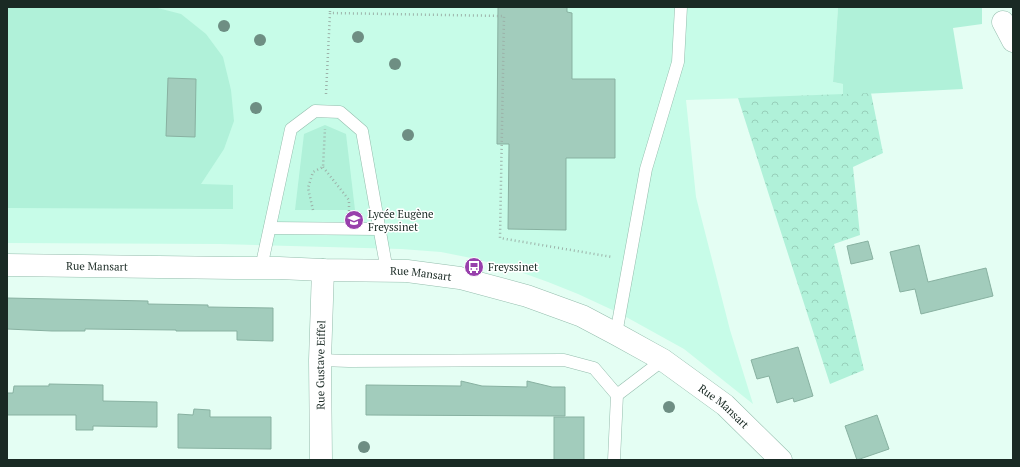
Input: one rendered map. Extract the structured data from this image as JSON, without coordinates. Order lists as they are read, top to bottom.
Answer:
{
  "streets": {
    "street": ["Rue Mansart", "Rue Gustave Eiffel"]
  },
  "crossings": [
    ["Rue Mansart", "Rue Gustave Eiffel"]
  ],
  "places": {
    "school or university": ["Lycée Eugène Freyssinet"],
    "bus stop": ["Freyssinet"]
  }
}
